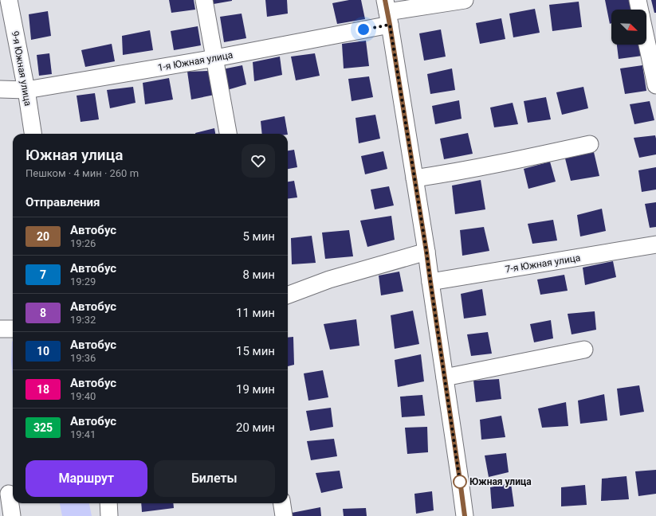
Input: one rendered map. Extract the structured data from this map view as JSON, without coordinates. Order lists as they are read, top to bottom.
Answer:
{
  "streets": {
    "street": ["1-я Южная улица", "9-я Южная улица", "7-я Южная улица"]
  },
  "crossings": [
    ["1-я Южная улица", "9-я Южная улица"]
  ],
  "places": ["Южная улица"],
  "lines": ["bus line 20"],
  "north": "bottom right",
  "page": {
    "heading": [
      ["Южная улица", "Пешком · 4 мин · 260 m"],
      "Отправления"
    ],
    "list": [
      {
        "mark": "20",
        "name": "Автобус",
        "note": "19:26",
        "value": "5 мин"
      },
      {
        "mark": "7",
        "name": "Автобус",
        "note": "19:29",
        "value": "8 мин"
      },
      {
        "mark": "8",
        "name": "Автобус",
        "note": "19:32",
        "value": "11 мин"
      },
      {
        "mark": "10",
        "name": "Автобус",
        "note": "19:36",
        "value": "15 мин"
      },
      {
        "mark": "18",
        "name": "Автобус",
        "note": "19:40",
        "value": "19 мин"
      },
      {
        "mark": "325",
        "name": "Автобус",
        "note": "19:41",
        "value": "20 мин"
      }
    ],
    "buttons": ["Маршрут", "Билеты"]
  }
}
